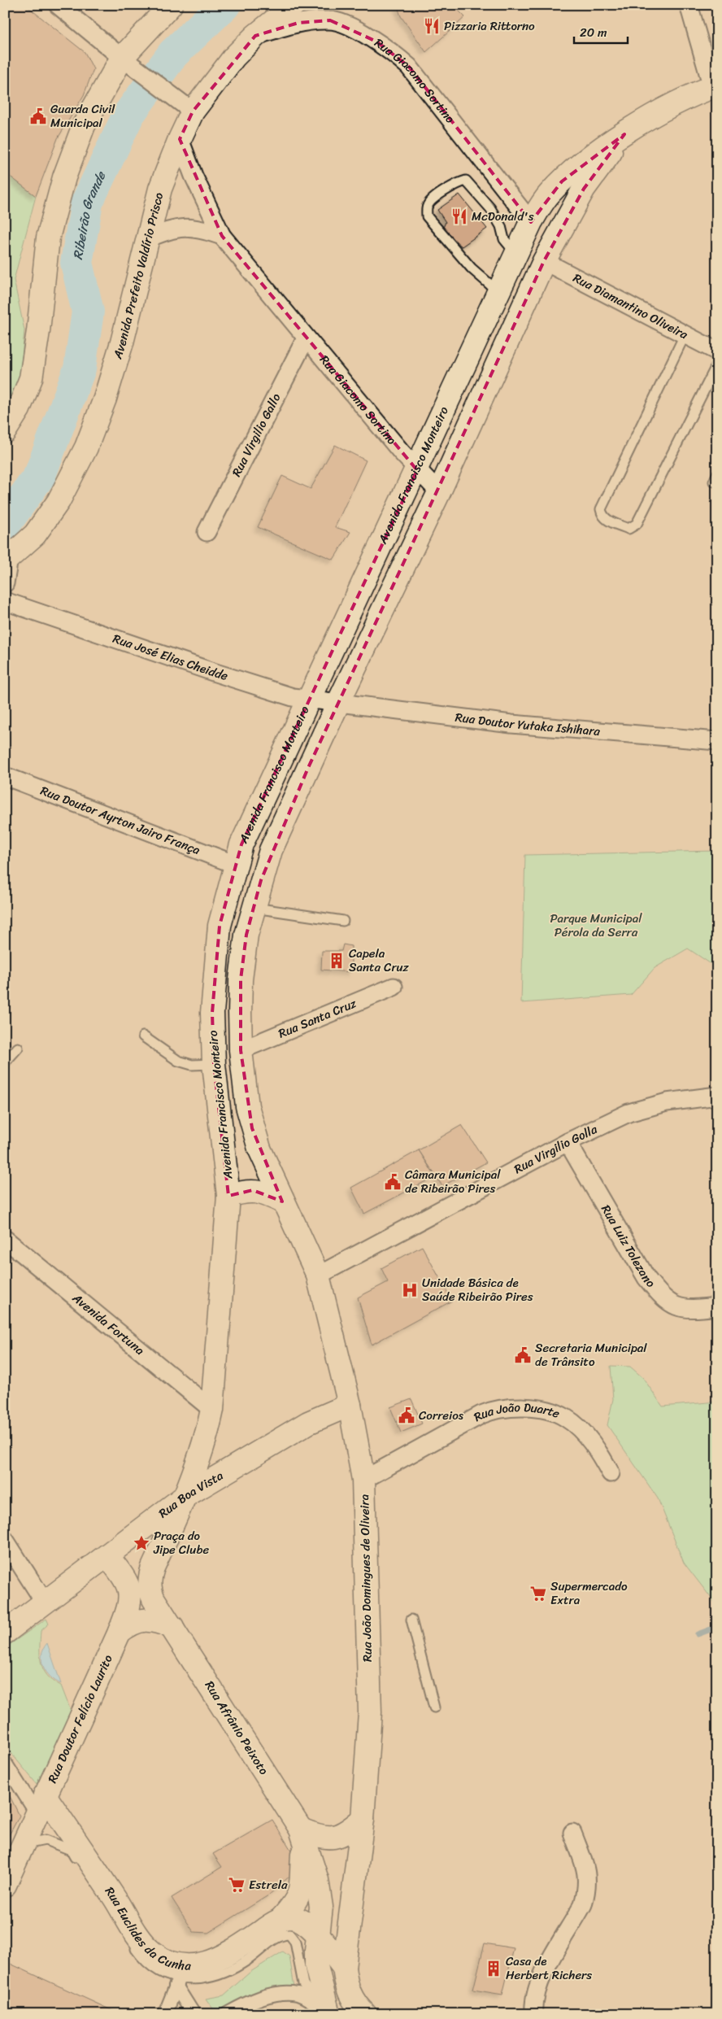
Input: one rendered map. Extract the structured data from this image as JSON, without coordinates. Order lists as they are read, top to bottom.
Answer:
{
  "streets": {
    "main road": [
      "Avenida Prefeito Valdírio Prisco",
      "Avenida Francisco Monteiro",
      "Rua Boa Vista",
      "Rua João Domingues de Oliveira",
      "Rua Doutor Felício Laurito",
      "Rua Afrânio Peixoto",
      "Rua Euclides da Cunha"
    ],
    "street": [
      "Rua Giacomo Sortino",
      "Rua Diamantino Oliveira",
      "Rua Virgilio Gallo",
      "Rua José Elias Cheidde",
      "Rua Doutor Yutaka Ishihara",
      "Rua Doutor Ayrton Jairo França",
      "Rua Santa Cruz",
      "Rua Virgilio Golla",
      "Rua Luiz Tolezano",
      "Avenida Fortuna",
      "Rua João Duarte"
    ]
  },
  "crossings": [
    ["Rua Giacomo Sortino", "Avenida Prefeito Valdírio Prisco"],
    ["Rua Giacomo Sortino", "Rua Virgilio Gallo"],
    ["Rua Giacomo Sortino", "Avenida Francisco Monteiro"],
    ["Rua Diamantino Oliveira", "Avenida Francisco Monteiro"],
    ["Avenida Francisco Monteiro", "Rua José Elias Cheidde"],
    ["Avenida Francisco Monteiro", "Rua Doutor Yutaka Ishihara"],
    ["Avenida Francisco Monteiro", "Rua Doutor Ayrton Jairo França"],
    ["Avenida Francisco Monteiro", "Rua Santa Cruz"],
    ["Avenida Francisco Monteiro", "Avenida Fortuna"],
    ["Avenida Francisco Monteiro", "Rua Boa Vista"],
    ["Avenida Francisco Monteiro", "Rua João Domingues de Oliveira"],
    ["Avenida Francisco Monteiro", "Rua Afrânio Peixoto"],
    ["Rua José Elias Cheidde", "Rua Doutor Yutaka Ishihara"],
    ["Rua Virgilio Golla", "Rua Luiz Tolezano"],
    ["Rua Virgilio Golla", "Rua João Domingues de Oliveira"],
    ["Rua João Duarte", "Rua João Domingues de Oliveira"],
    ["Rua Boa Vista", "Rua João Domingues de Oliveira"],
    ["Rua Boa Vista", "Rua Doutor Felício Laurito"],
    ["Rua Boa Vista", "Rua Afrânio Peixoto"],
    ["Rua João Domingues de Oliveira", "Rua Euclides da Cunha"],
    ["Rua Doutor Felício Laurito", "Rua Euclides da Cunha"]
  ],
  "water": ["Ribeirão Grande"],
  "parks": ["Parque Municipal Pérola da Serra"],
  "places": {
    "restaurant": ["Pizzaria Rittorno", "McDonald's"],
    "public building": [
      "Guarda Civil Municipal",
      "Câmara Municipal de Ribeirão Pires",
      "Secretaria Municipal de Trânsito",
      "Correios"
    ],
    "building": ["Capela Santa Cruz", "Casa de Herbert Richers"],
    "hospital": ["Unidade Básica de Saúde Ribeirão Pires"],
    "place": ["Praça do Jipe Clube"],
    "supermarket": ["Supermercado Extra", "Estrela"]
  },
  "scale_bar": "20 m"
}
